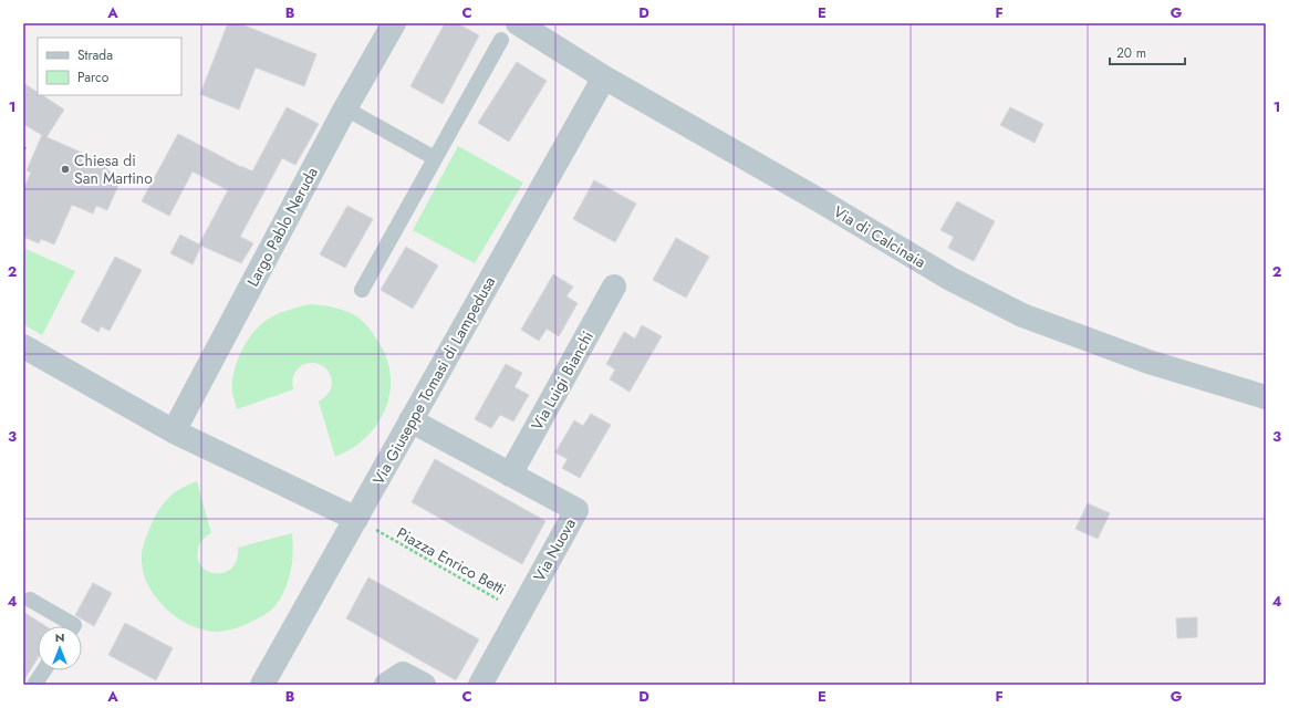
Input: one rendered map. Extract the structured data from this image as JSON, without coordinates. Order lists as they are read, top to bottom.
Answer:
{
  "streets": {
    "street": [
      "Largo Pablo Neruda",
      "Via di Calcinaia",
      "Via Giuseppe Tomasi di Lampedusa",
      "Via Luigi Bianchi",
      "Via Nuova"
    ],
    "path": ["Piazza Enrico Betti"]
  },
  "crossings": [
    ["Via di Calcinaia", "Via Giuseppe Tomasi di Lampedusa"],
    ["Via Giuseppe Tomasi di Lampedusa", "Via Nuova"],
    ["Via Giuseppe Tomasi di Lampedusa", "Piazza Enrico Betti"],
    ["Via Luigi Bianchi", "Via Nuova"],
    ["Via Nuova", "Piazza Enrico Betti"]
  ],
  "places": ["Chiesa di San Martino"],
  "legend": ["Strada", "Parco"],
  "scale_bar": "20 m",
  "north": "top",
  "grid": {
    "columns": [
      "A",
      "B",
      "C",
      "D",
      "E",
      "F",
      "G"
    ],
    "rows": [
      "1",
      "2",
      "3",
      "4"
    ]
  }
}
